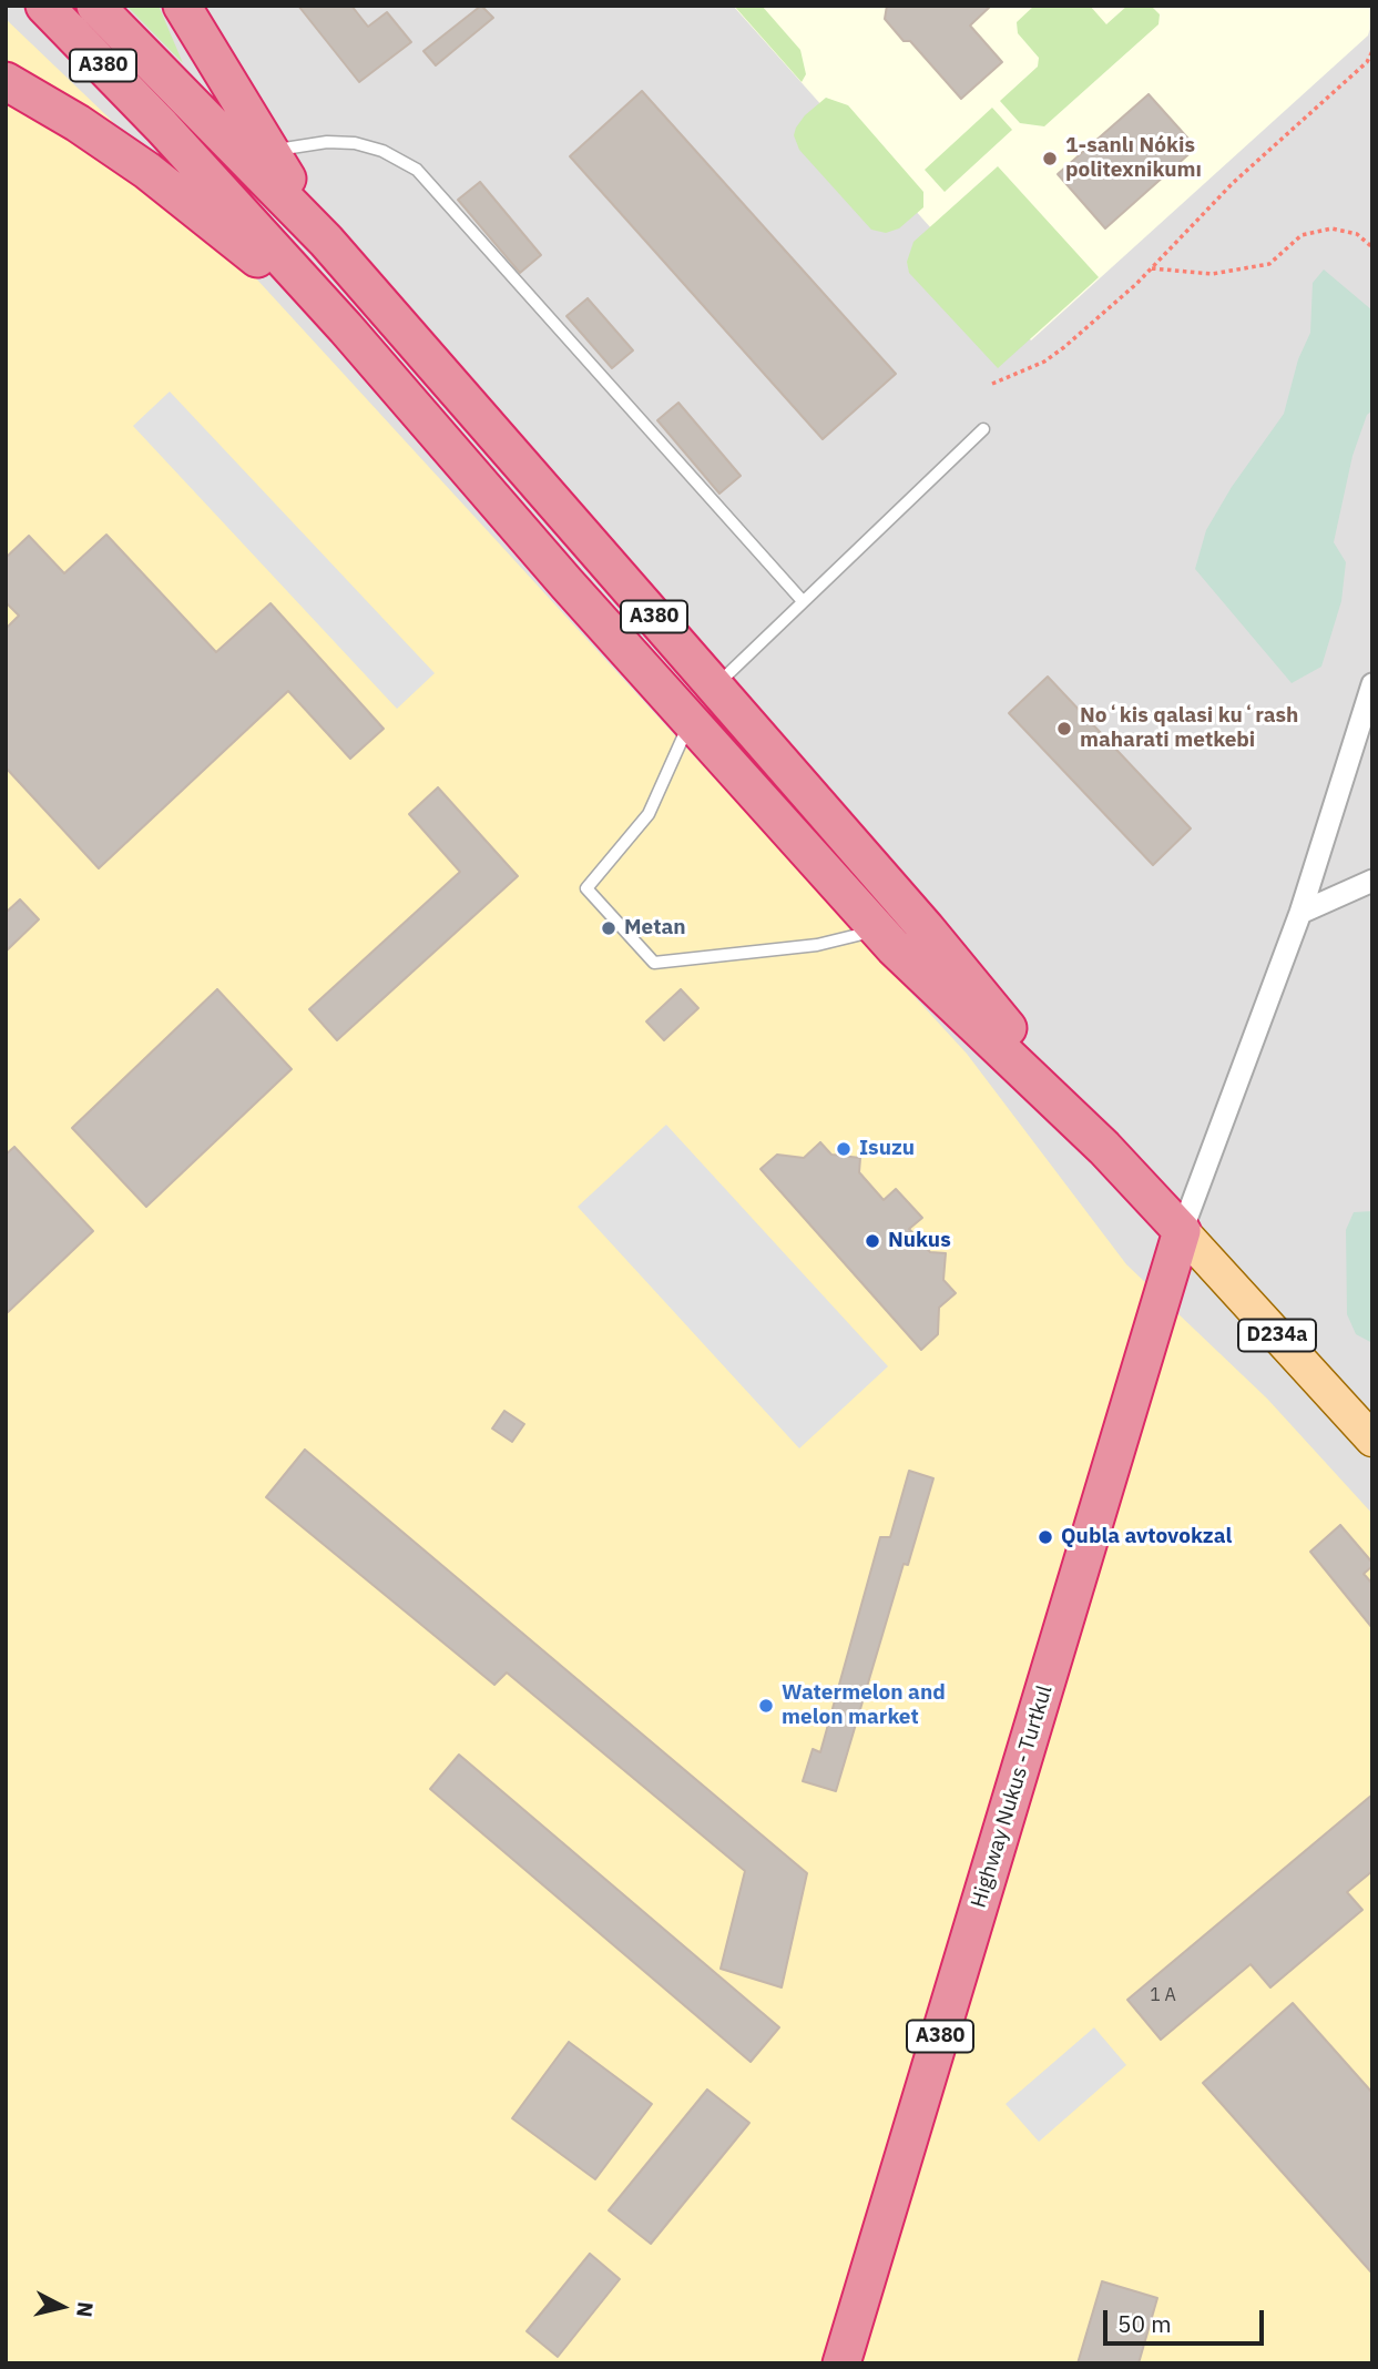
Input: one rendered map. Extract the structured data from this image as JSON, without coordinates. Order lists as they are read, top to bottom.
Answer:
{
  "streets": {
    "highway": ["A380", "Highway Nukus - Turtkul"],
    "main road": ["D234a"]
  },
  "crossings": [
    ["A380", "D234a"],
    ["A380", "Highway Nukus - Turtkul"],
    ["D234a", "Highway Nukus - Turtkul"]
  ],
  "places": [
    "1-sanlı Nókis politexnikumı",
    "Noʻkis qalasi kuʻrash maharati metkebi",
    "Metan",
    "Isuzu",
    "Nukus",
    "Qubla avtovokzal",
    "Watermelon and melon market"
  ],
  "house_numbers": ["1 А"],
  "scale_bar": "50 m",
  "north": "right"
}
